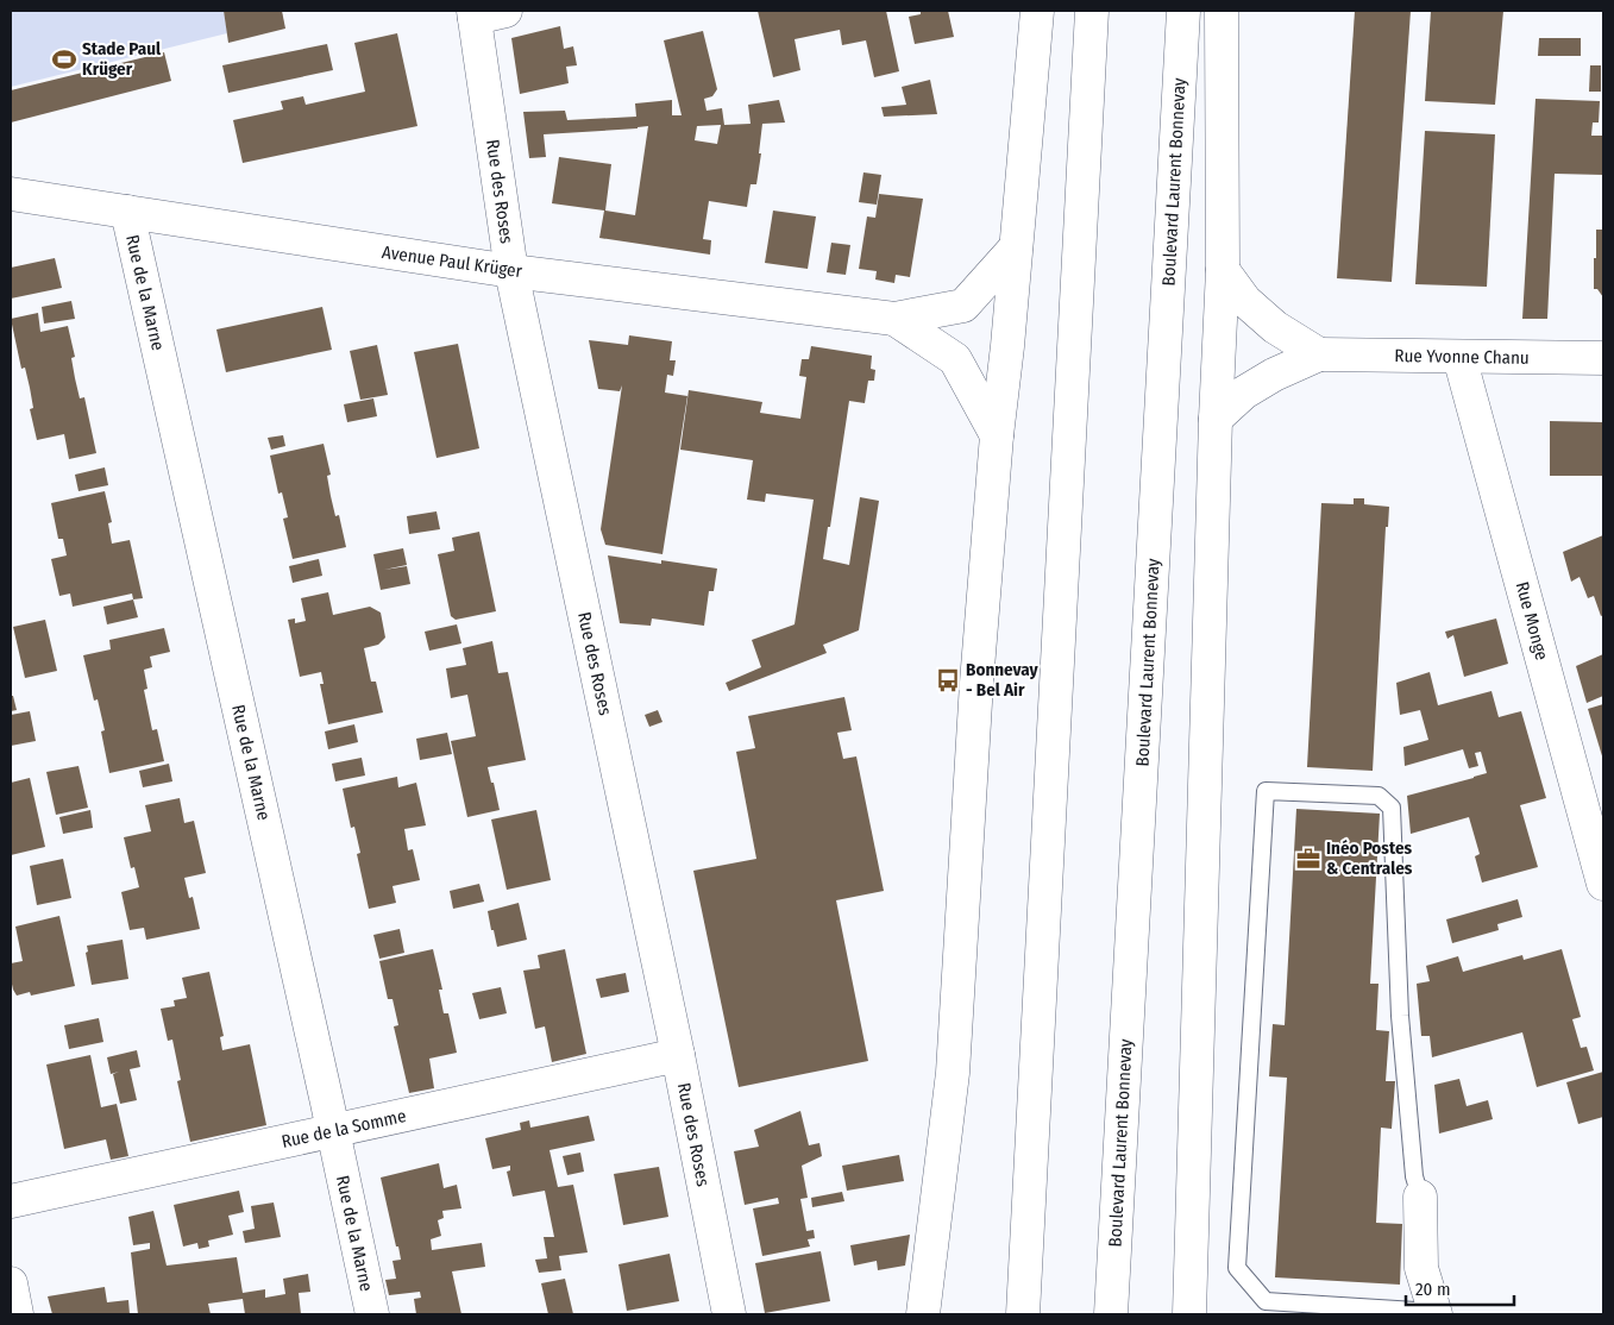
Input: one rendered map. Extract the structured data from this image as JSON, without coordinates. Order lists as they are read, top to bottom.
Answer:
{
  "streets": {
    "main road": [
      "Boulevard Laurent Bonnevay",
      "Rue des Roses",
      "Avenue Paul Krüger",
      "Rue de la Marne",
      "Rue Yvonne Chanu",
      "Rue Monge",
      "Rue de la Somme"
    ]
  },
  "crossings": [
    ["Rue des Roses", "Avenue Paul Krüger"],
    ["Rue des Roses", "Rue de la Somme"],
    ["Avenue Paul Krüger", "Rue de la Marne"],
    ["Rue de la Marne", "Rue de la Somme"],
    ["Rue Yvonne Chanu", "Rue Monge"]
  ],
  "places": {
    "sports": ["Stade Paul Krüger"],
    "bus stop": ["Bonnevay - Bel Air"],
    "office": ["Inéo Postes & Centrales"]
  },
  "scale_bar": "20 m"
}
